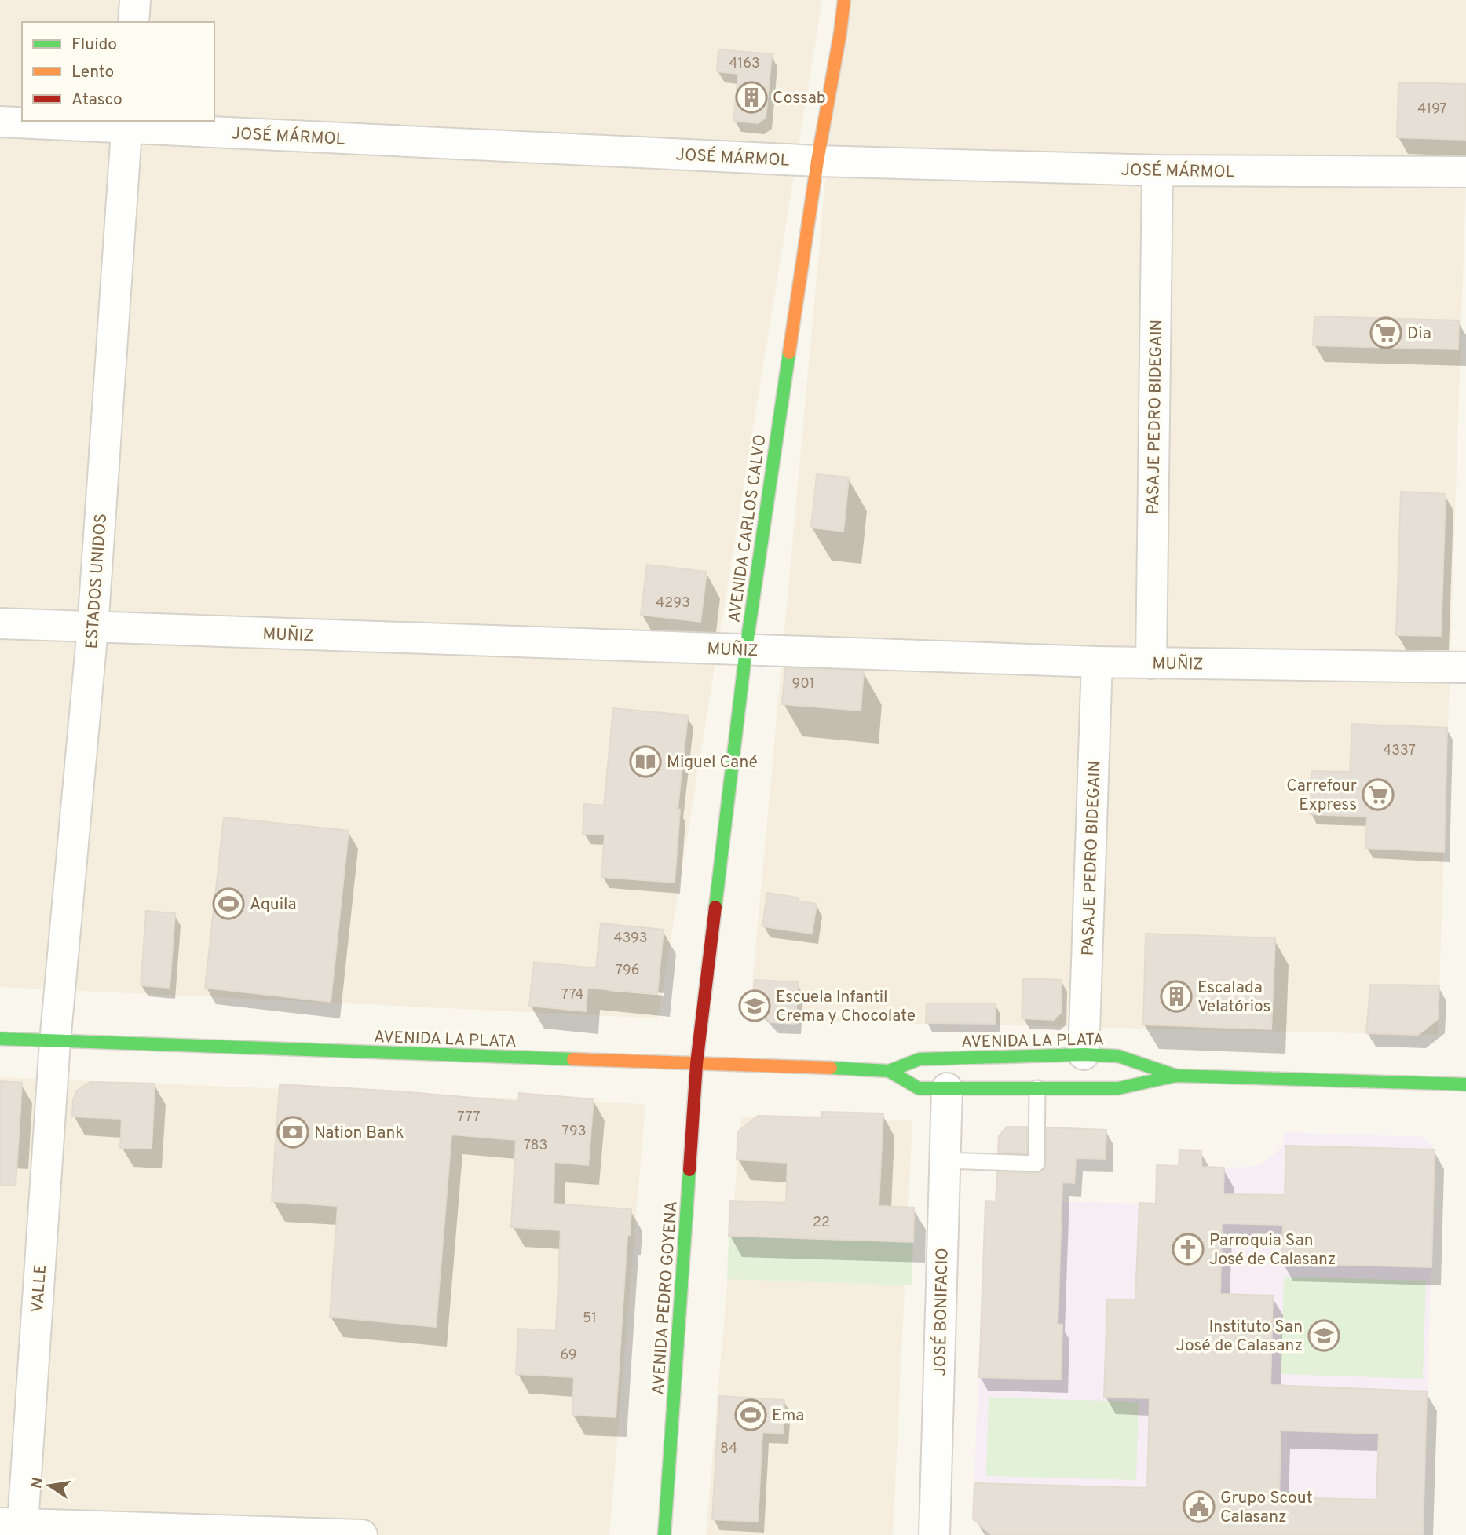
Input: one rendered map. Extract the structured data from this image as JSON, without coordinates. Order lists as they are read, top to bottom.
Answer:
{
  "streets": {
    "main road": ["AVENIDA CARLOS CALVO", "AVENIDA LA PLATA", "AVENIDA PEDRO GOYENA"],
    "street": [
      "JOSÉ MÁRMOL",
      "PASAJE PEDRO BIDEGAIN",
      "ESTADOS UNIDOS",
      "MUÑIZ",
      "VALLE",
      "JOSÉ BONIFACIO"
    ]
  },
  "crossings": [
    ["JOSÉ MÁRMOL", "PASAJE PEDRO BIDEGAIN"],
    ["JOSÉ MÁRMOL", "AVENIDA CARLOS CALVO"],
    ["JOSÉ MÁRMOL", "ESTADOS UNIDOS"],
    ["PASAJE PEDRO BIDEGAIN", "MUÑIZ"],
    ["PASAJE PEDRO BIDEGAIN", "AVENIDA LA PLATA"],
    ["AVENIDA CARLOS CALVO", "MUÑIZ"],
    ["AVENIDA CARLOS CALVO", "AVENIDA LA PLATA"],
    ["AVENIDA CARLOS CALVO", "AVENIDA PEDRO GOYENA"],
    ["ESTADOS UNIDOS", "MUÑIZ"],
    ["ESTADOS UNIDOS", "AVENIDA LA PLATA"],
    ["ESTADOS UNIDOS", "VALLE"],
    ["AVENIDA LA PLATA", "VALLE"],
    ["AVENIDA LA PLATA", "AVENIDA PEDRO GOYENA"],
    ["AVENIDA LA PLATA", "JOSÉ BONIFACIO"]
  ],
  "places": {
    "building": ["Cossab", "Escalada Velatórios"],
    "supermarket": ["Dia", "Carrefour Express"],
    "library": ["Miguel Cané"],
    "sports": ["Aquila", "Ema"],
    "school or university": ["Escuela Infantil Crema y Chocolate", "Instituto San José de Calasanz"],
    "bank": ["Nation Bank"],
    "church": ["Parroquia San José de Calasanz"],
    "public building": ["Grupo Scout Calasanz"]
  },
  "house_numbers": [
    "4163",
    "4197",
    "4293",
    "901",
    "4337",
    "4393",
    "796",
    "774",
    "777",
    "793",
    "783",
    "22",
    "51",
    "69",
    "84"
  ],
  "legend": ["Fluido", "Lento", "Atasco"],
  "north": "left"
}
